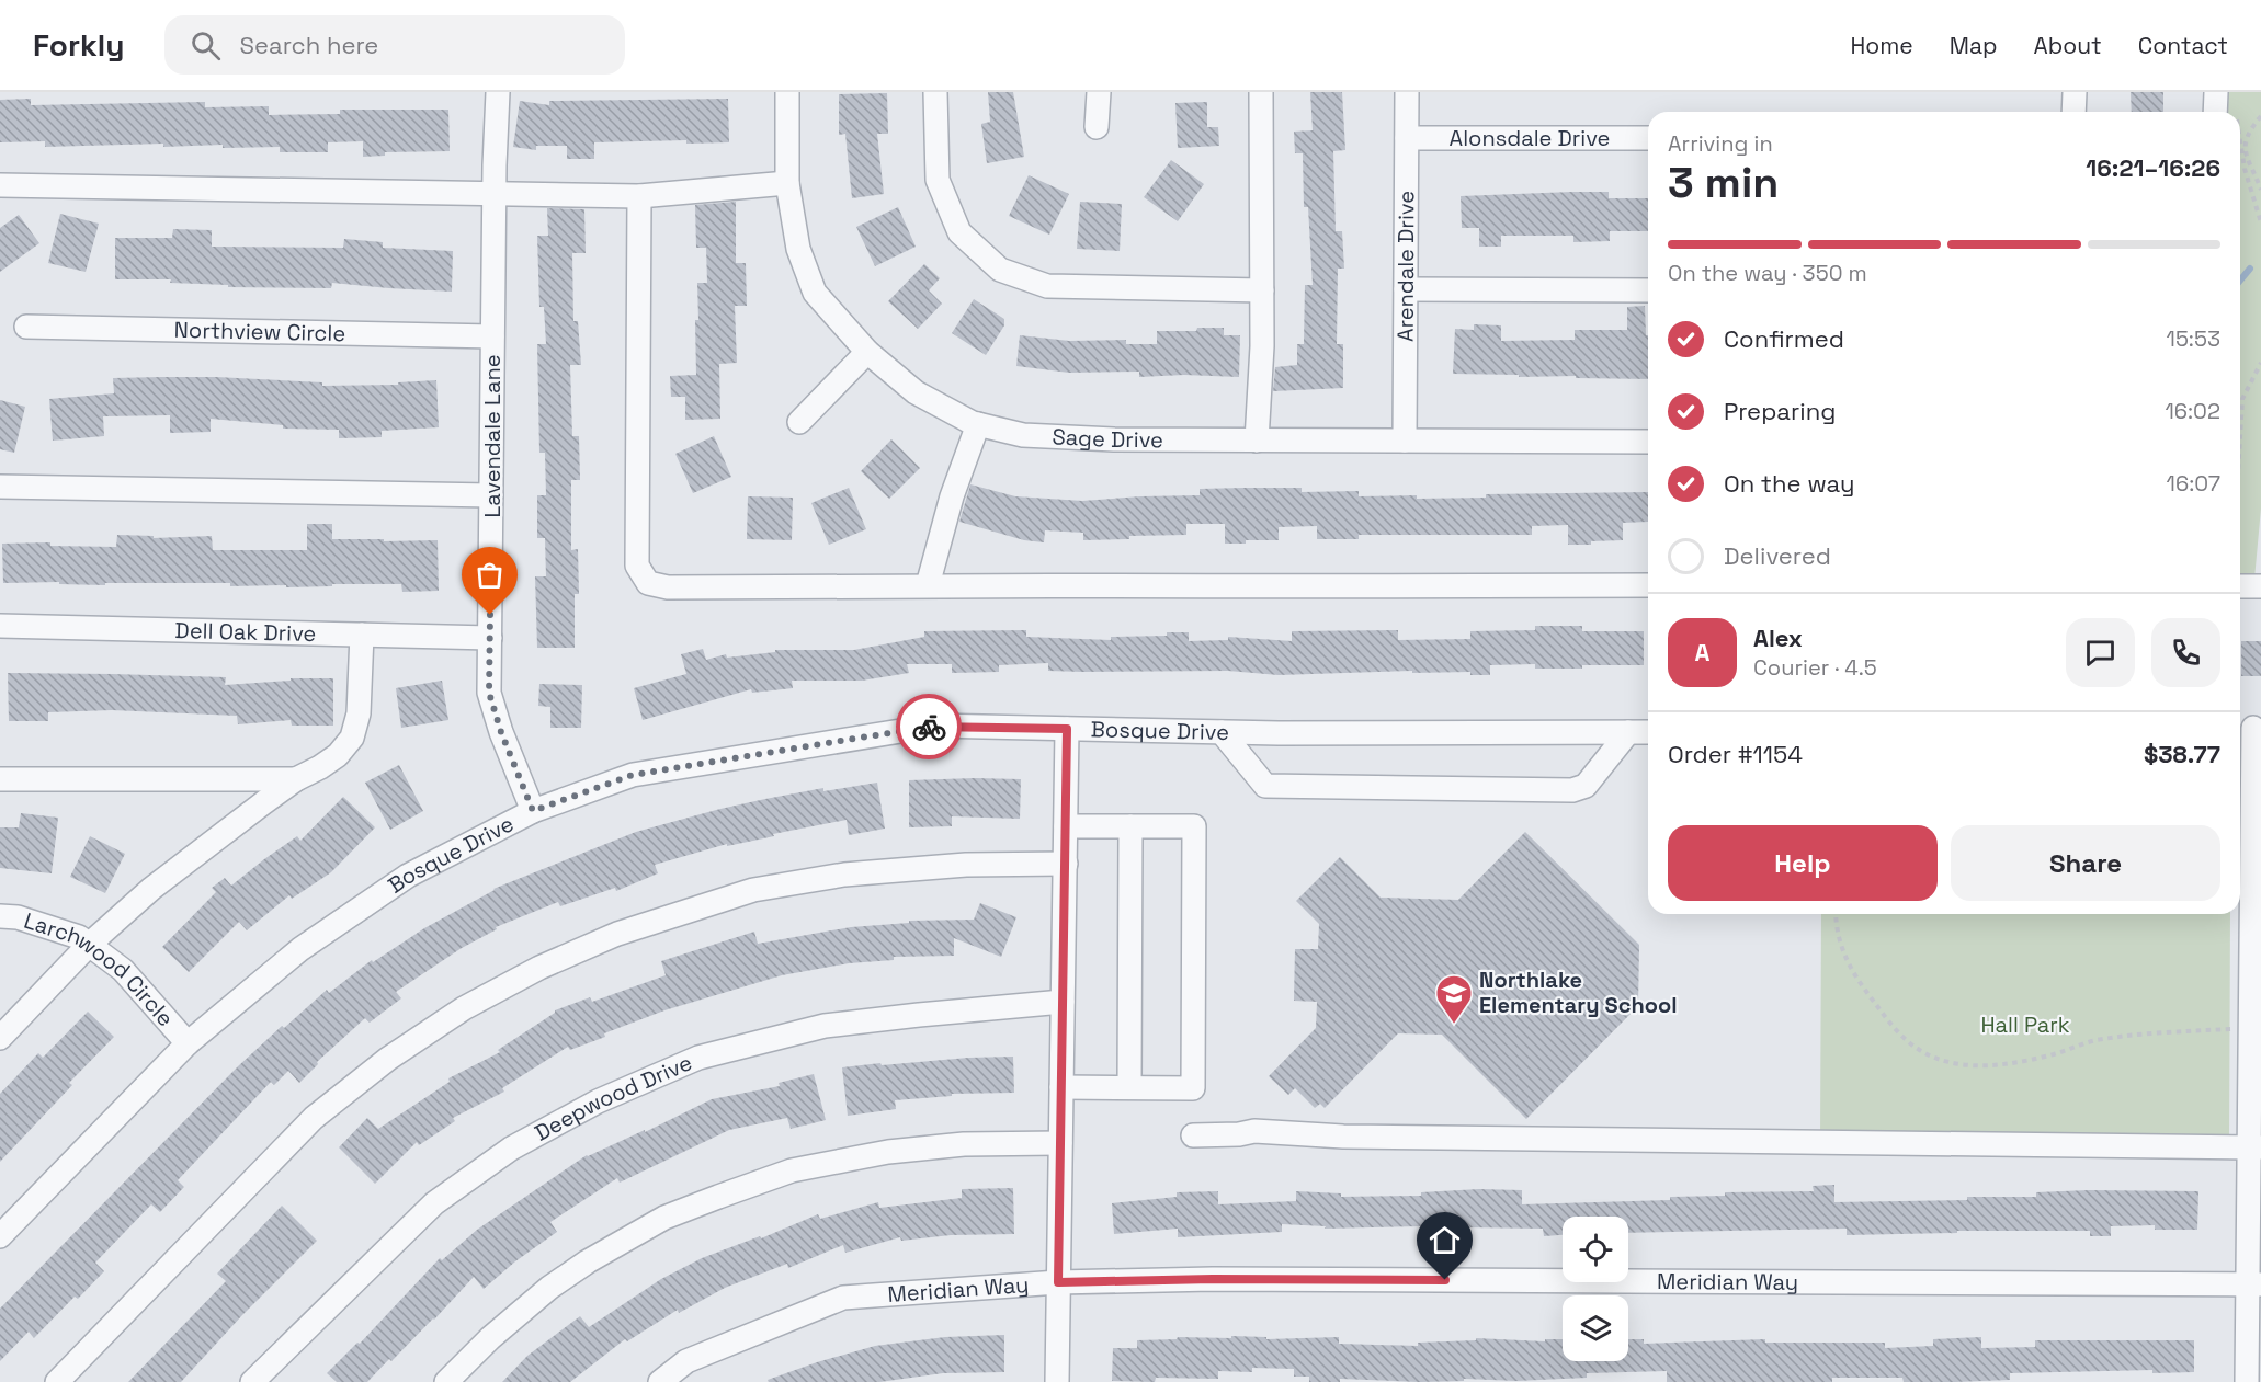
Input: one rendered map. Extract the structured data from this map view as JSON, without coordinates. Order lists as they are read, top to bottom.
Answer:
{
  "streets": {
    "street": [
      "Alonsdale Drive",
      "Arendale Drive",
      "Northview Circle",
      "Lavendale Lane",
      "Sage Drive",
      "Dell Oak Drive",
      "Bosque Drive",
      "Larchwood Circle",
      "Deepwood Drive",
      "Meridian Way"
    ]
  },
  "crossings": [
    ["Alonsdale Drive", "Arendale Drive"],
    ["Arendale Drive", "Sage Drive"],
    ["Northview Circle", "Lavendale Lane"],
    ["Lavendale Lane", "Dell Oak Drive"],
    ["Lavendale Lane", "Bosque Drive"],
    ["Bosque Drive", "Larchwood Circle"]
  ],
  "parks": ["Hall Park"],
  "places": {
    "school or university": ["Northlake Elementary School"]
  },
  "page": {
    "header": "Forkly",
    "search": "Search here",
    "nav": [
      "Home",
      "Map",
      "About",
      "Contact"
    ],
    "heading": ["3 min", "Arriving in", "16:21–16:26"],
    "panel": [
      "Alex",
      "Courier · 4.5",
      "Order #1154",
      "$38.77"
    ],
    "bar": "On the way · 350 m",
    "list": [
      ["Confirmed", "15:53"],
      ["Preparing", "16:02"],
      ["On the way", "16:07"],
      "Delivered"
    ],
    "round": "A",
    "buttons": ["Help", "Share"]
  }
}
